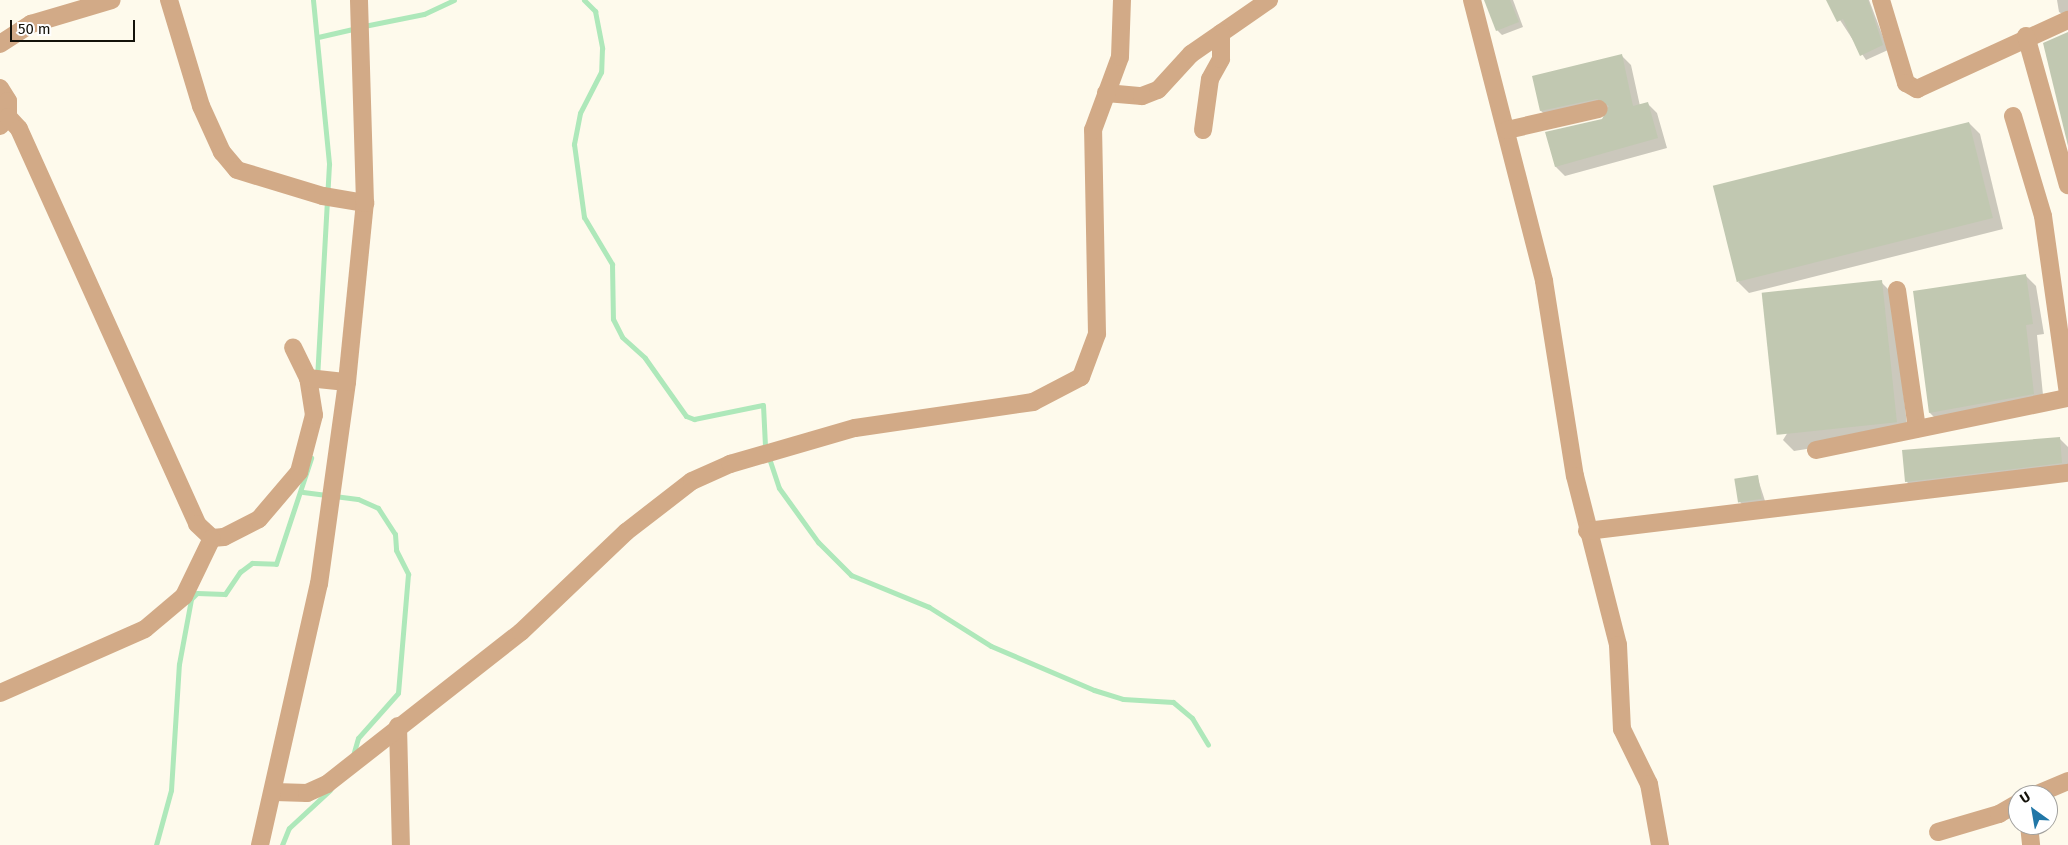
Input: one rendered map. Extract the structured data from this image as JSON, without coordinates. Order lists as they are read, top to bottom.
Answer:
{
  "scale_bar": "50 m",
  "north": "top left"
}
